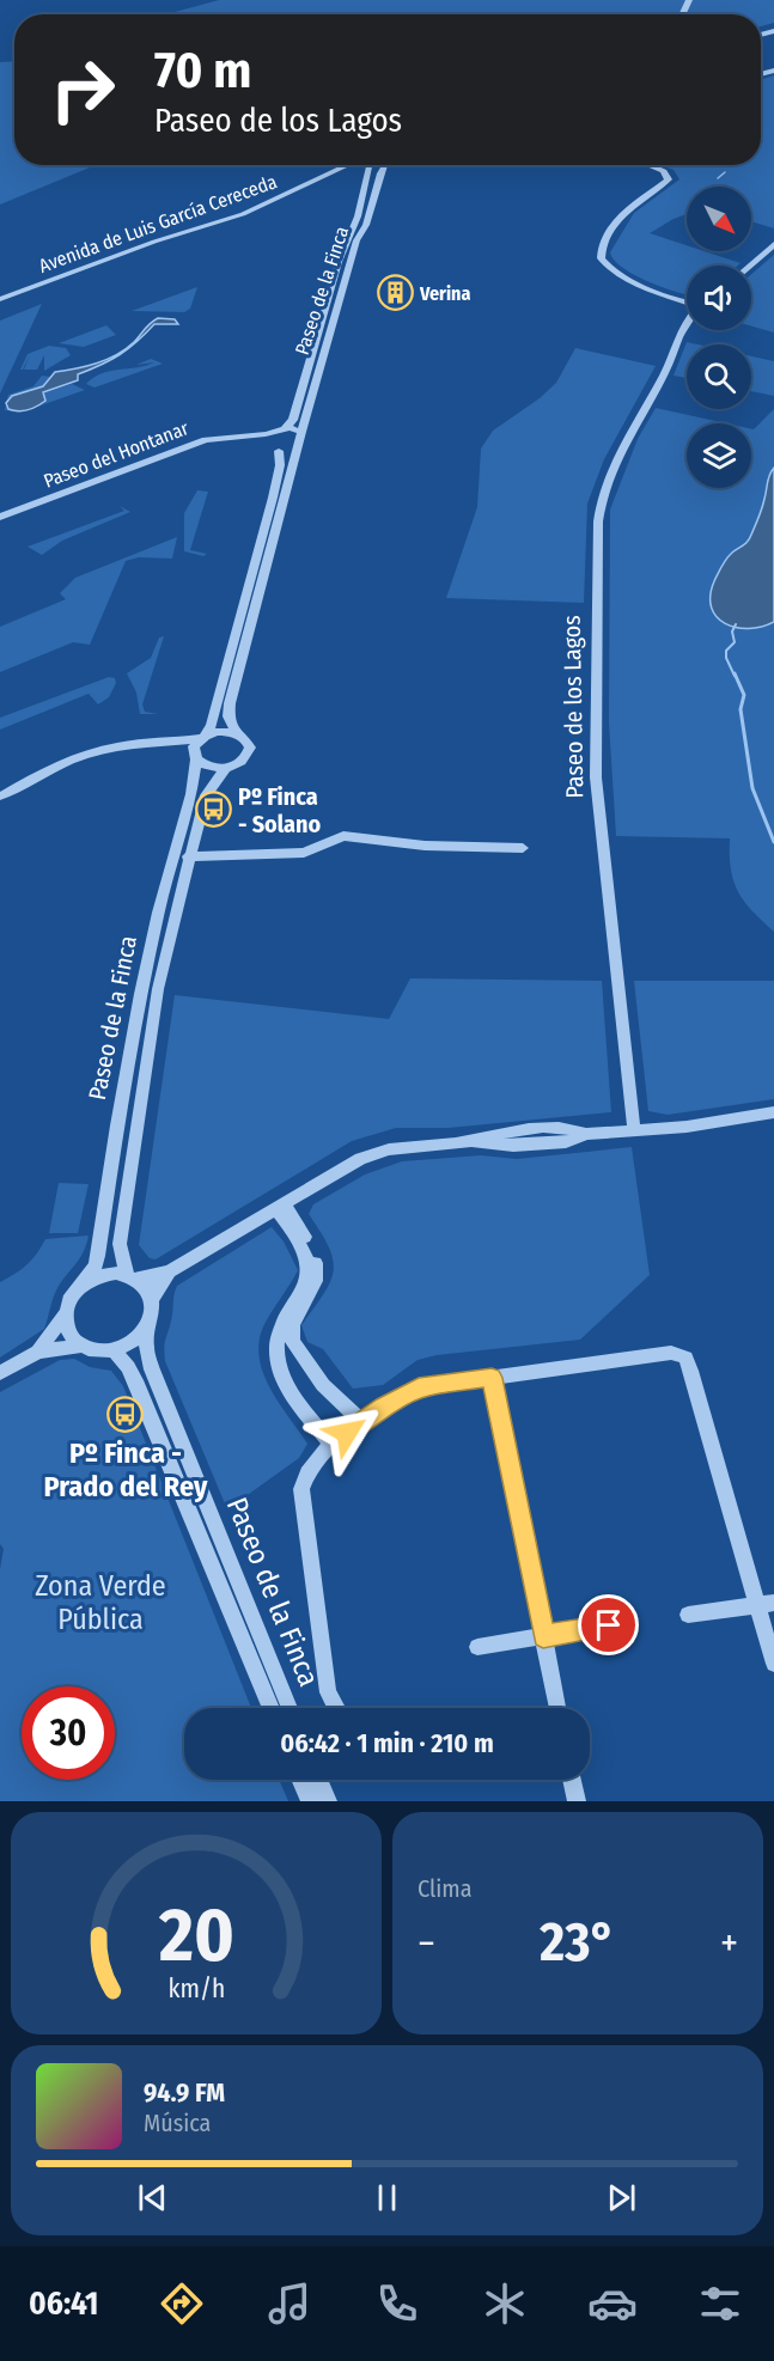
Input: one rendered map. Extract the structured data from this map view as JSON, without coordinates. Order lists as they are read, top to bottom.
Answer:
{
  "streets": {
    "street": [
      "Avenida de Luis García Cereceda",
      "Paseo de la Finca",
      "Paseo del Hontanar",
      "Paseo de los Lagos"
    ]
  },
  "crossings": [
    ["Paseo de la Finca", "Paseo del Hontanar"]
  ],
  "parks": ["Zona Verde Pública"],
  "places": {
    "building": ["Verina"],
    "bus stop": ["Pº Finca - Solano", "Pº Finca - Prado del Rey"]
  },
  "north": "bottom right",
  "page": {
    "turn": ["70 m", "Paseo de los Lagos"],
    "limit": "30",
    "trip": "06:42 · 1 min · 210 m",
    "tile": "Clima",
    "heat": ["−", "23°", "+"],
    "song": ["94.9 FM", "Música"],
    "tabs": "06:41",
    "gauge": ["20", "km/h"]
  }
}
